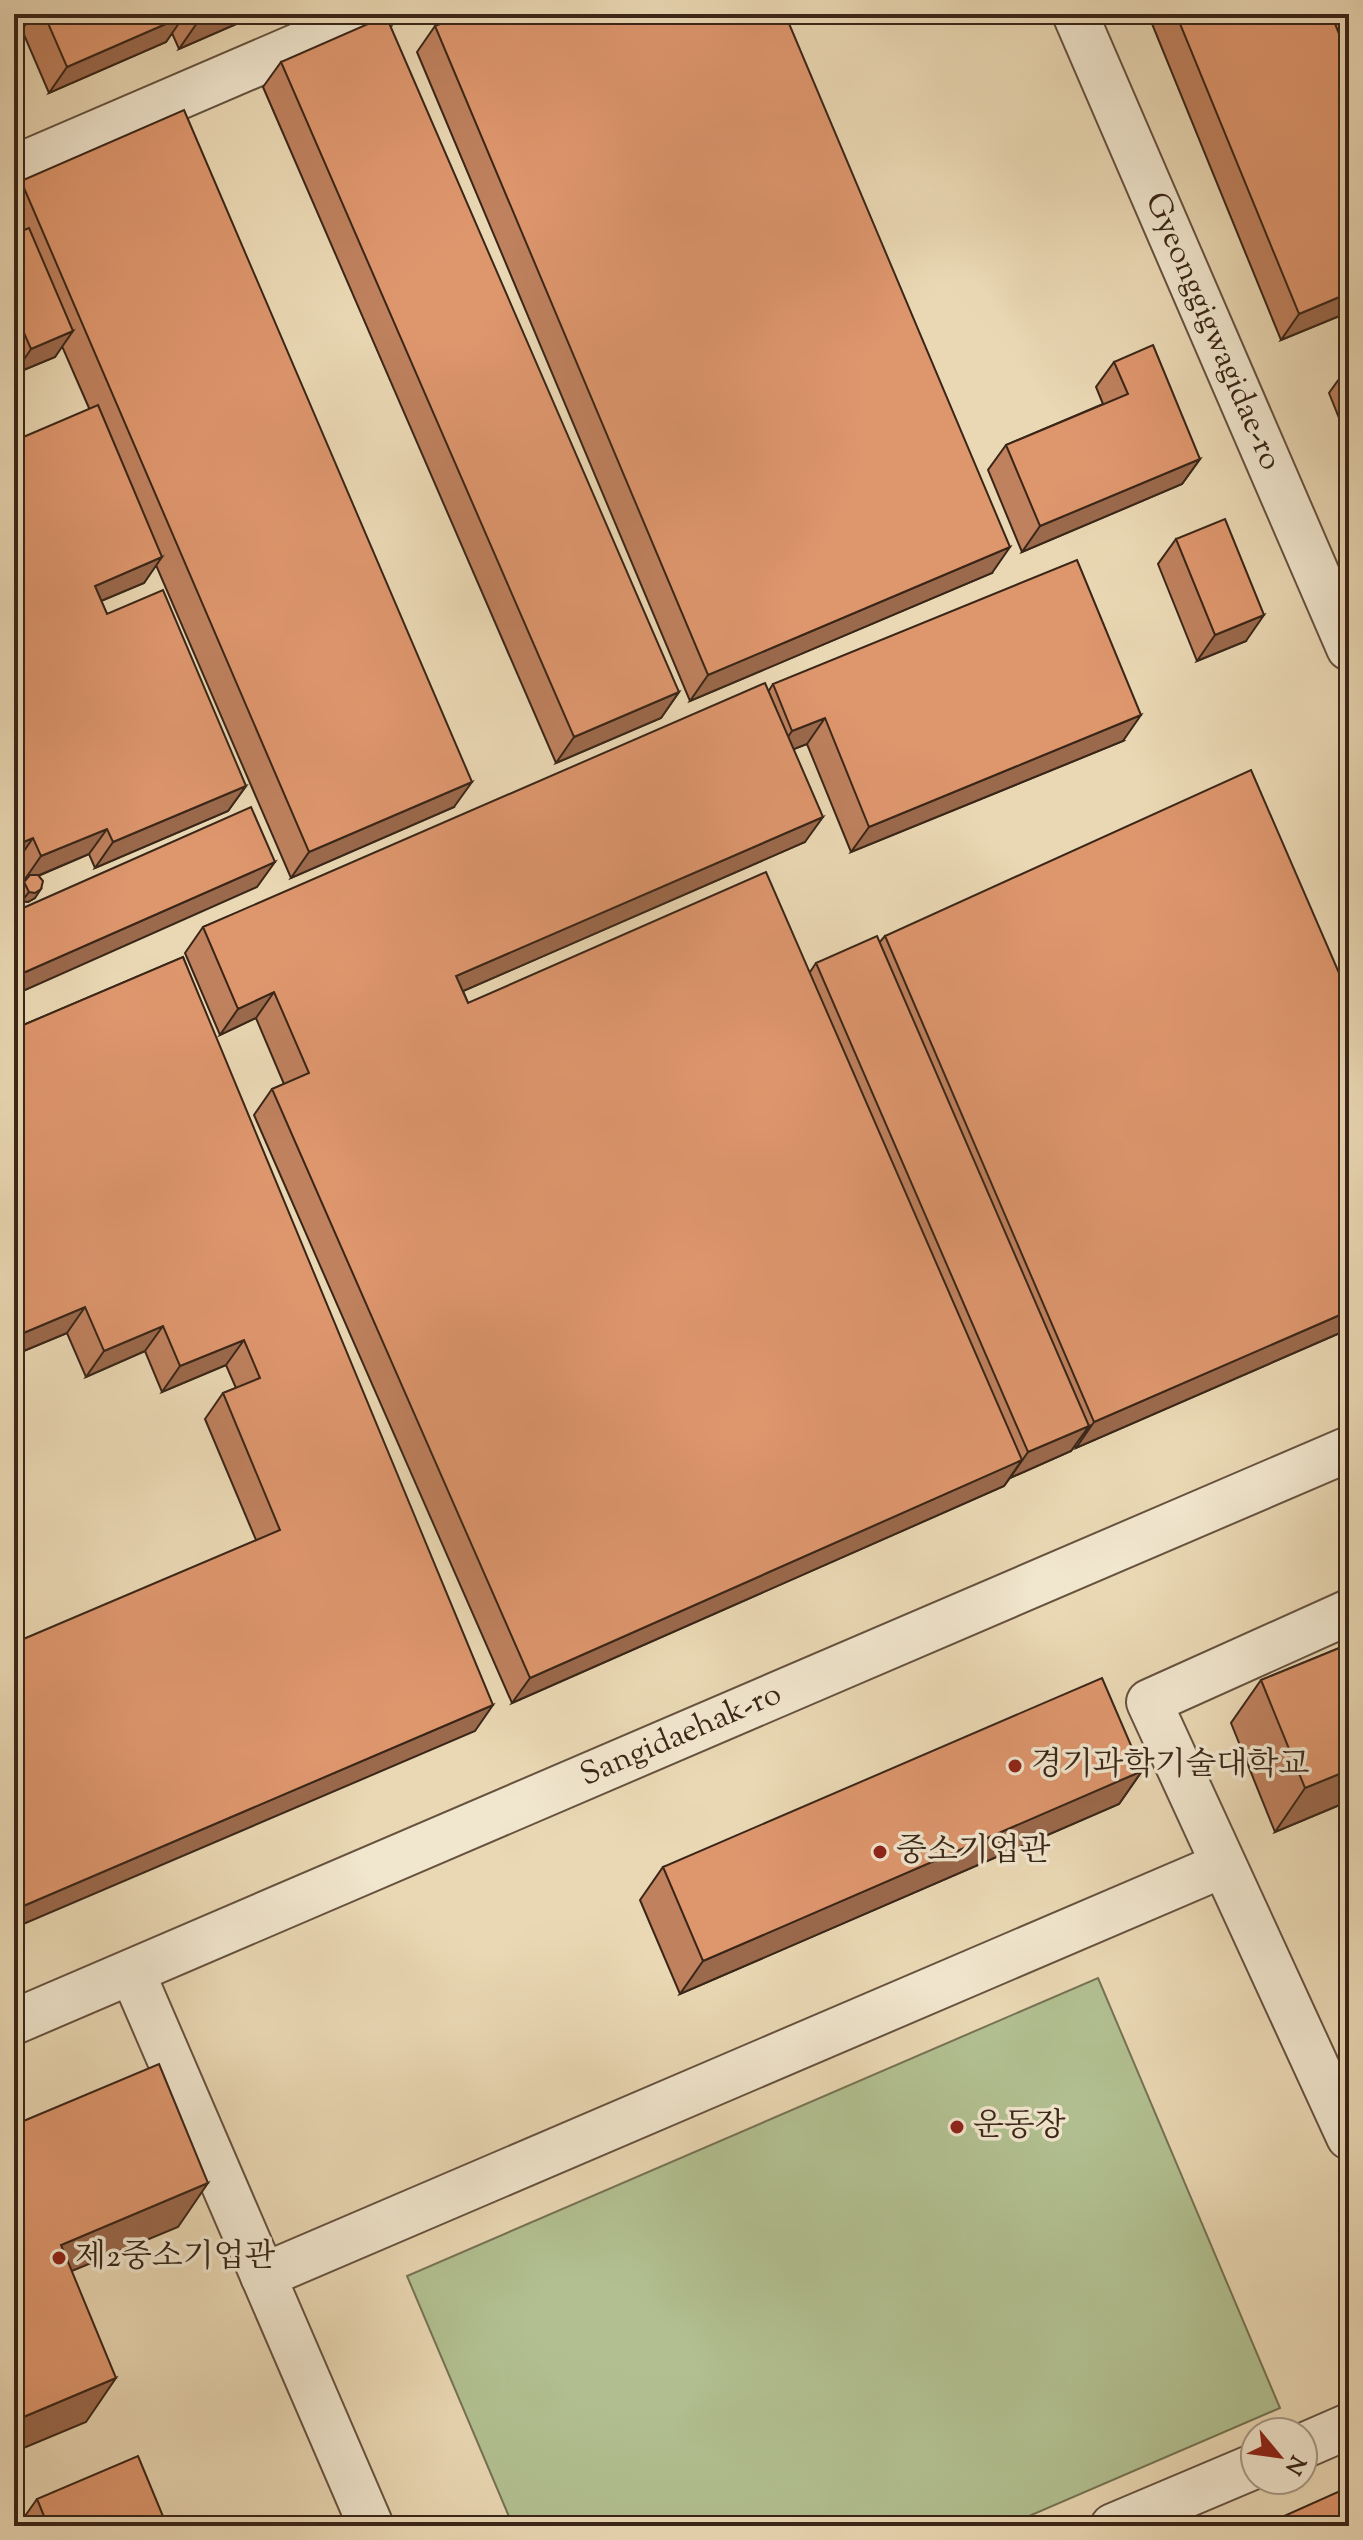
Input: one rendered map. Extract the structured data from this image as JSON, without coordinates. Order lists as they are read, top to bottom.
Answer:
{
  "streets": {
    "street": ["Gyeonggigwagidae-ro", "Sangidaehak-ro"]
  },
  "places": [
    "경기과학기술대학교",
    "중소기업관",
    "운동장",
    "제2중소기업관"
  ],
  "north": "bottom right"
}
